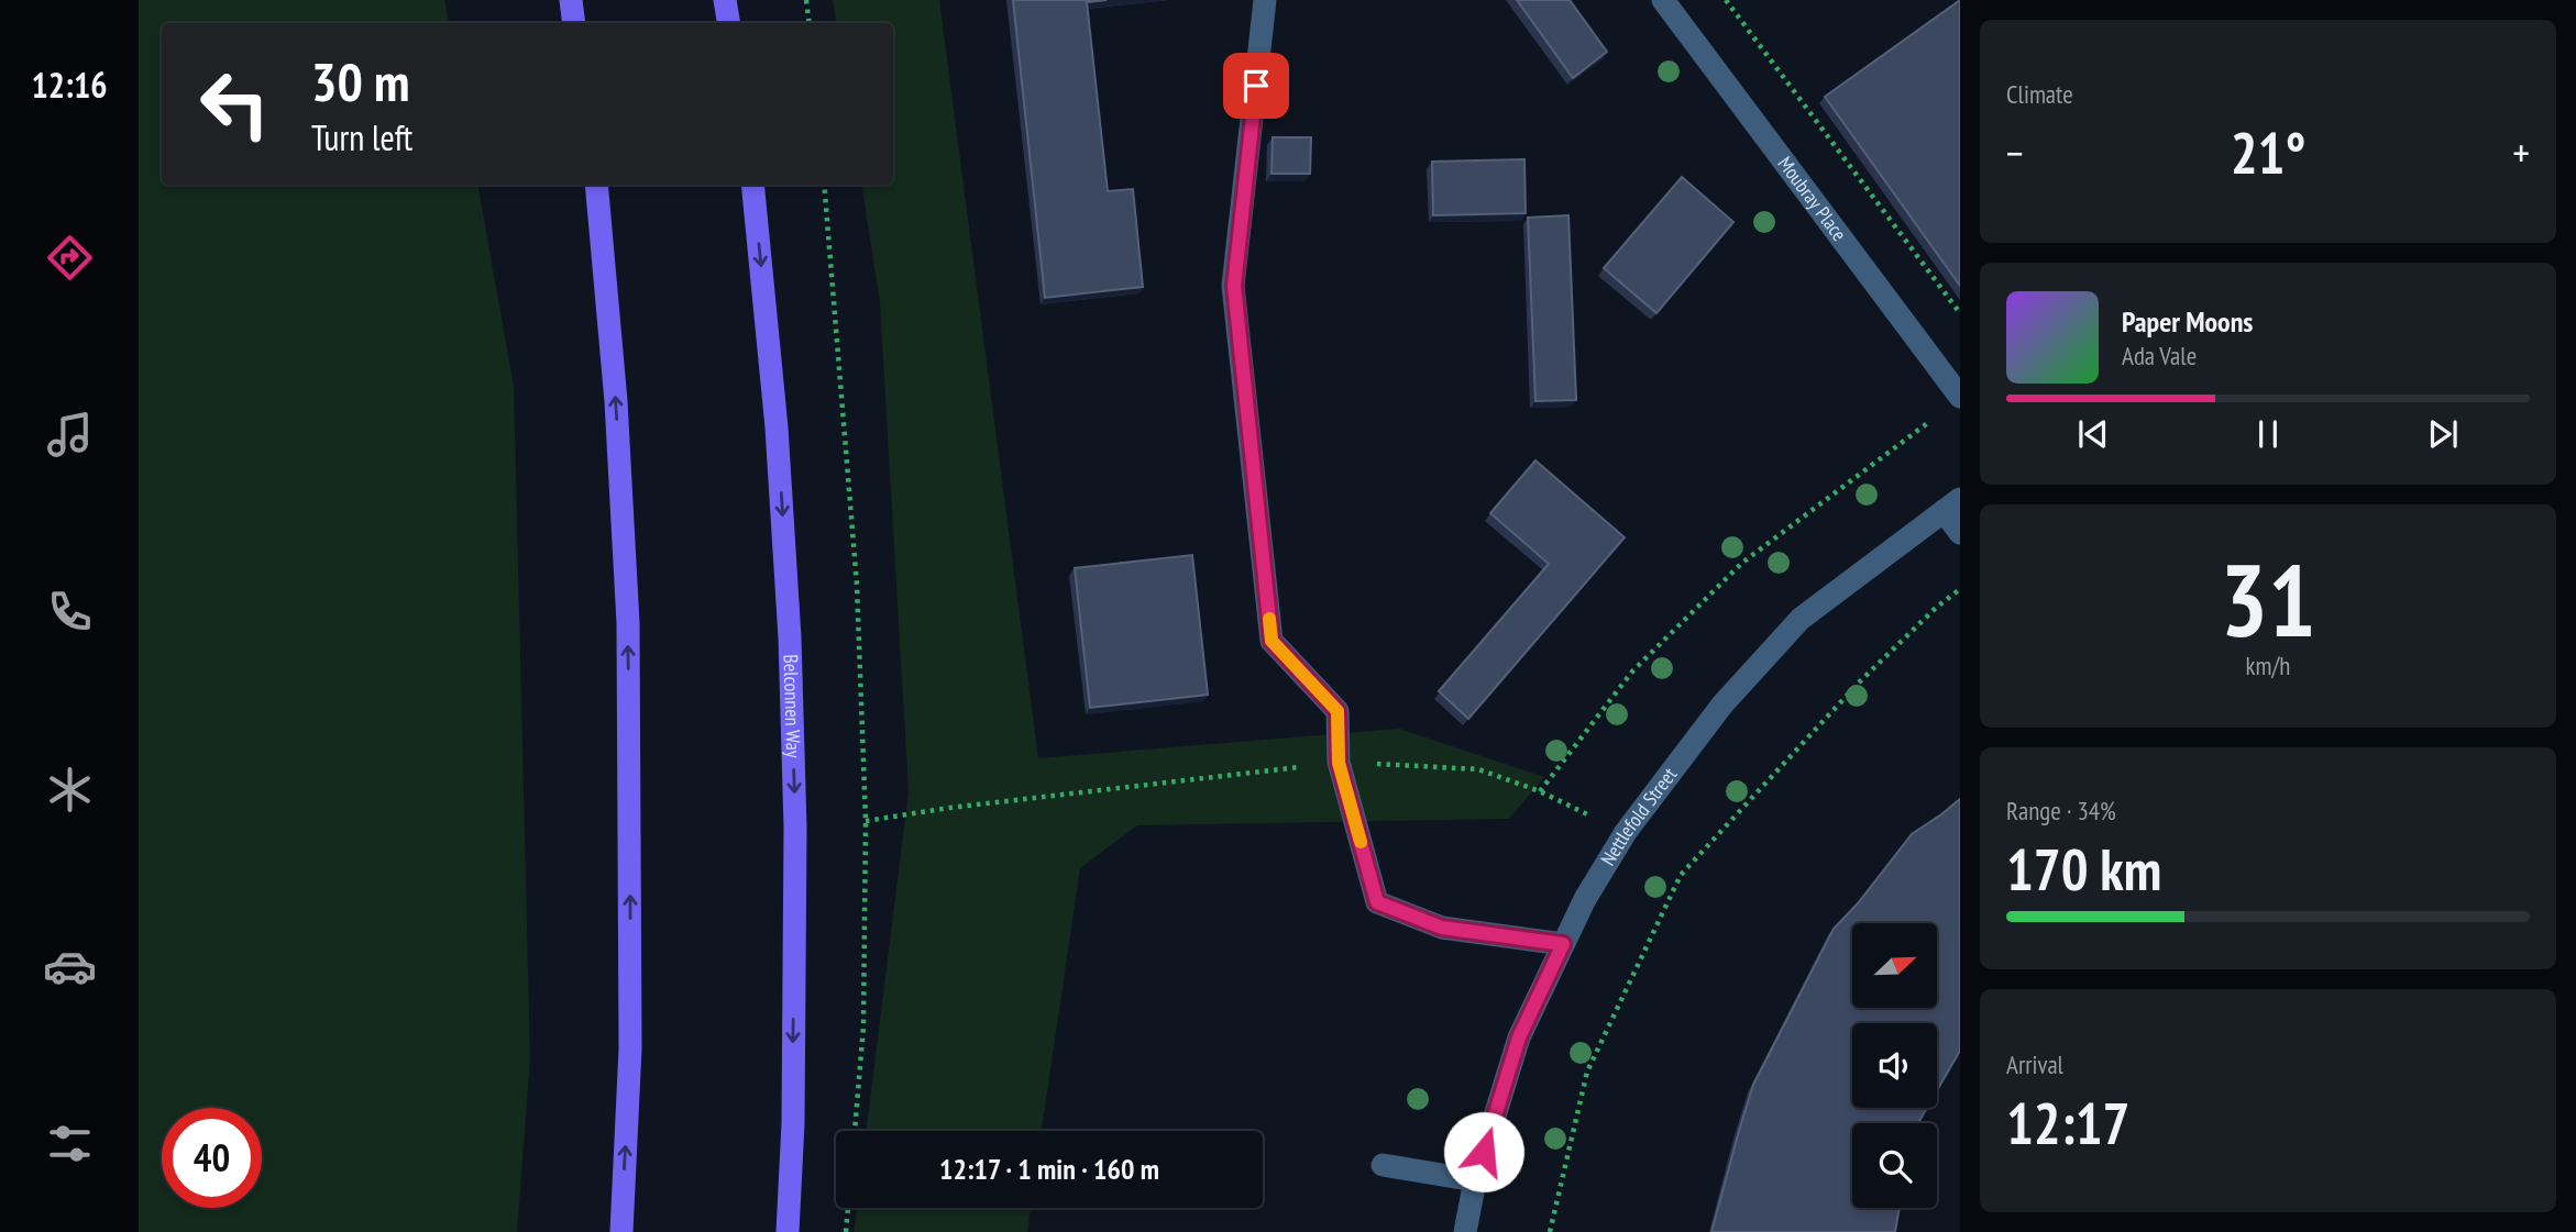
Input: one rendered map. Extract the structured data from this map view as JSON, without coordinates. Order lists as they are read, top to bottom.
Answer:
{
  "streets": {
    "main road": ["Belconnen Way"],
    "street": ["Moubray Place", "Nettlefold Street"]
  },
  "north": "top right",
  "page": {
    "tabs": "12:16",
    "tile": [
      "Climate",
      ["31", "km/h"],
      ["Range · 34%", "170 km"],
      ["Arrival", "12:17"]
    ],
    "turn": ["30 m", "Turn left"],
    "heat": ["−", "21°", "+"],
    "song": ["Paper Moons", "Ada Vale"],
    "limit": "40",
    "trip": "12:17 · 1 min · 160 m"
  }
}
